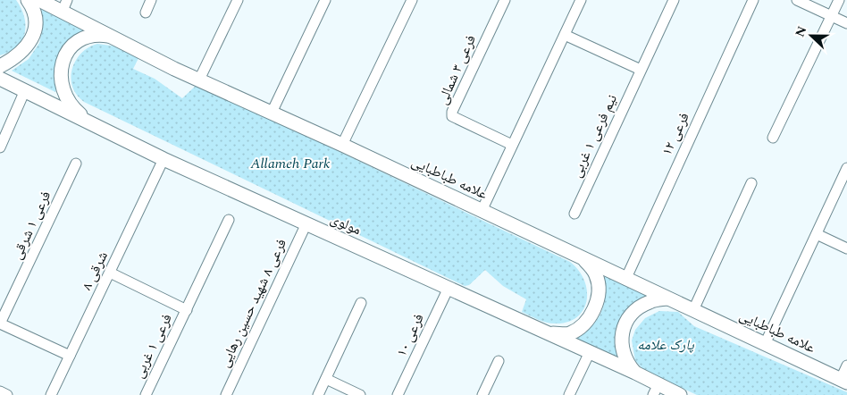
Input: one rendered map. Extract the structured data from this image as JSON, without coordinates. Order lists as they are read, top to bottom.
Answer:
{
  "streets": {
    "street": [
      "فرعی ۳ شمالی",
      "فرعی ۱۲",
      "نیم فرعی ۱ غربی",
      "علامه طباطبایی",
      "مولوی",
      "فرعی ۱ شرقی",
      "۸ شرقی",
      "فرعی ۸ شهید حسین رهایی",
      "فرعی ۱۰",
      "فرعی ۱ غربی"
    ]
  },
  "crossings": [
    ["فرعی ۱۲", "علامه طباطبایی"],
    ["مولوی", "۸ شرقی"],
    ["مولوی", "فرعی ۸ شهید حسین رهایی"],
    ["مولوی", "فرعی ۱۰"]
  ],
  "parks": ["Allameh Park", "پارک علامه"],
  "north": "left"
}
